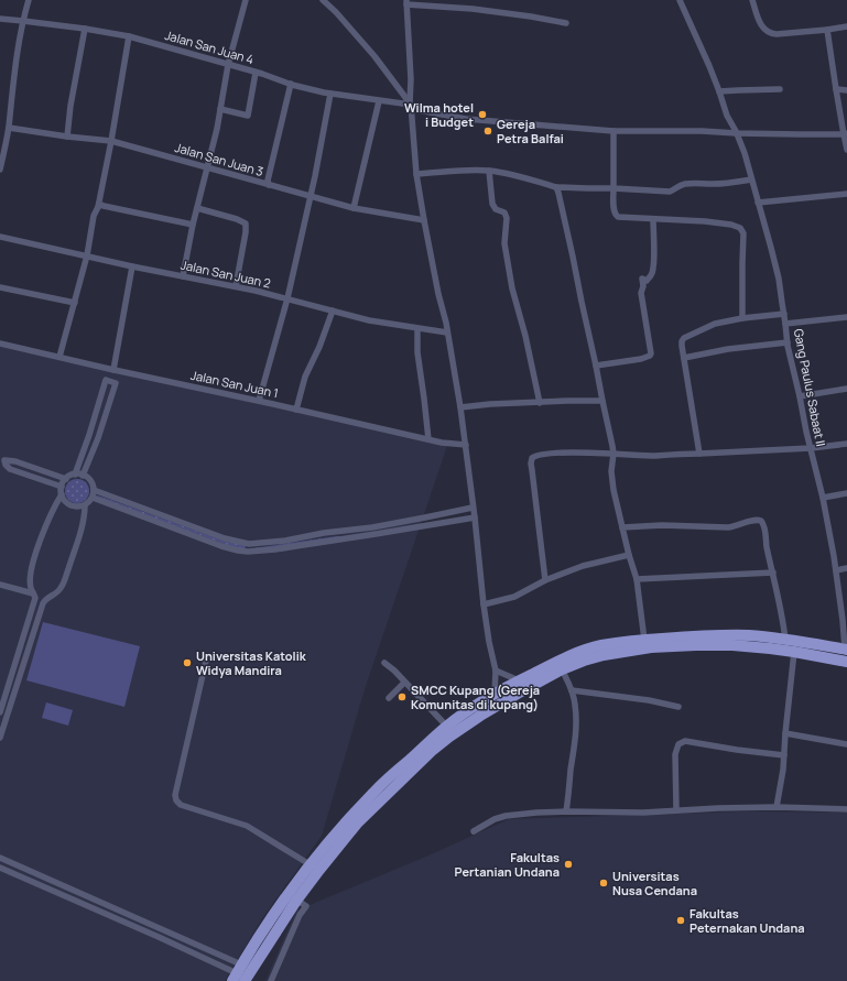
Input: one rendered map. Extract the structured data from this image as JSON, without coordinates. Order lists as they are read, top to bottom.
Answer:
{
  "streets": {
    "street": [
      "Jalan San Juan 4",
      "Jalan San Juan 3",
      "Jalan San Juan 2",
      "Jalan San Juan 1",
      "Gang Paulus Sabaat II"
    ]
  },
  "crossings": [
    ["Jalan San Juan 4", "Gang Paulus Sabaat II"]
  ],
  "places": [
    "Wilma hotel i Budget",
    "Gereja Petra Balfai",
    "Universitas Katolik Widya Mandira",
    "SMCC Kupang (Gereja Komunitas di kupang)",
    "Fakultas Pertanian Undana",
    "Universitas Nusa Cendana",
    "Fakultas Peternakan Undana"
  ]
}
